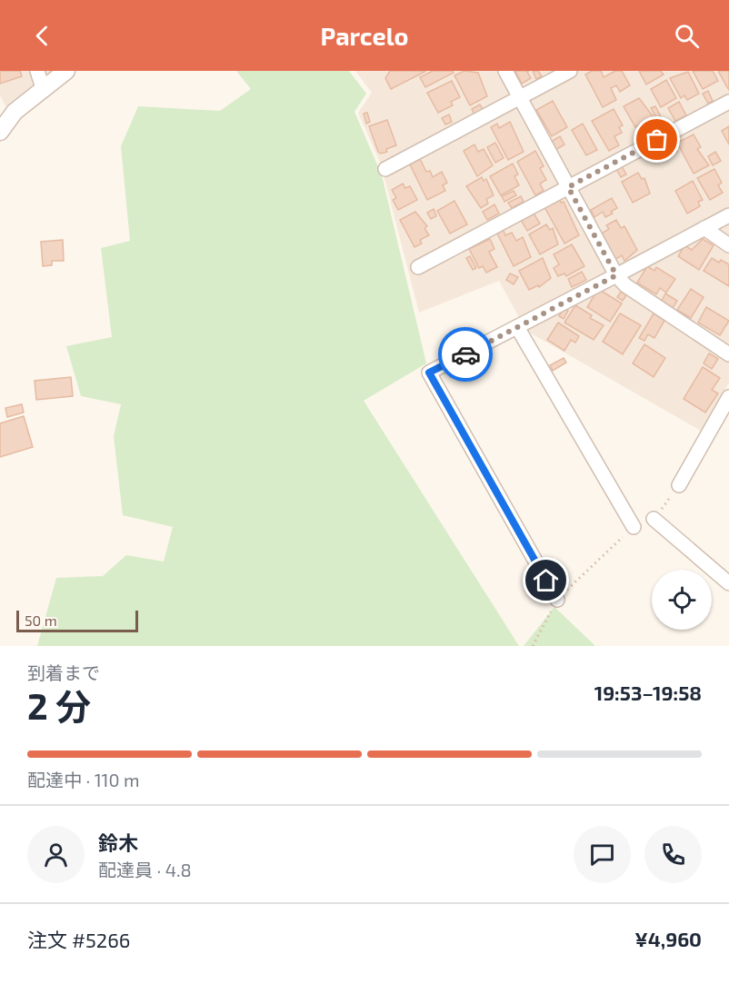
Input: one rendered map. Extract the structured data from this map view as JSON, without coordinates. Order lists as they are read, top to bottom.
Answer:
{
  "scale_bar": "50 m",
  "page": {
    "header": "Parcelo",
    "scale": "50 m",
    "heading": ["2 分", "到着まで", "19:53–19:58"],
    "panel": [
      "鈴木",
      "配達員 · 4.8",
      "注文 #5266",
      "¥4,960"
    ],
    "bar": "配達中 · 110 m"
  }
}
